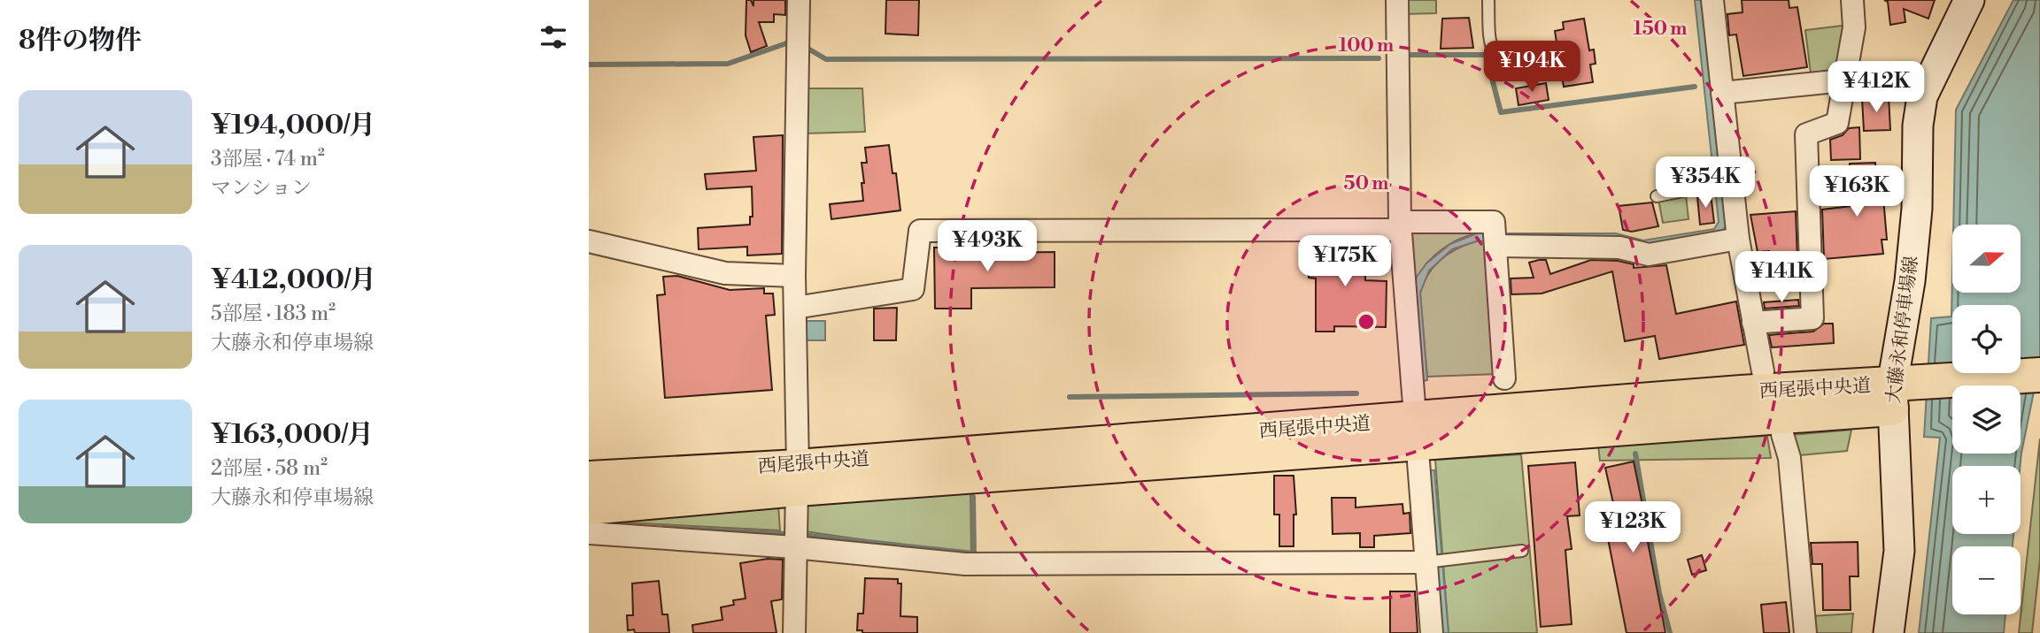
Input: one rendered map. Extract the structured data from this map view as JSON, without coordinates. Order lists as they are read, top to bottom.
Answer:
{
  "streets": {
    "main road": ["大藤永和停車場線", "西尾張中央道"]
  },
  "crossings": [
    ["大藤永和停車場線", "西尾張中央道"]
  ],
  "north": "right",
  "page": {
    "heading": "8件の物件",
    "price": [
      "¥194K",
      "¥412K",
      "¥354K",
      "¥163K",
      "¥493K",
      "¥175K",
      "¥141K",
      "¥123K"
    ],
    "list": [
      {
        "name": "¥194,000/月",
        "note": "3部屋 · 74 m² · マンション"
      },
      {
        "name": "¥412,000/月",
        "note": "5部屋 · 183 m² · 大藤永和停車場線"
      },
      {
        "name": "¥163,000/月",
        "note": "2部屋 · 58 m² · 大藤永和停車場線"
      }
    ],
    "map_buttons": ["+", "−"]
  },
  "rings": ["150 m", "100 m", "50 m"]
}
